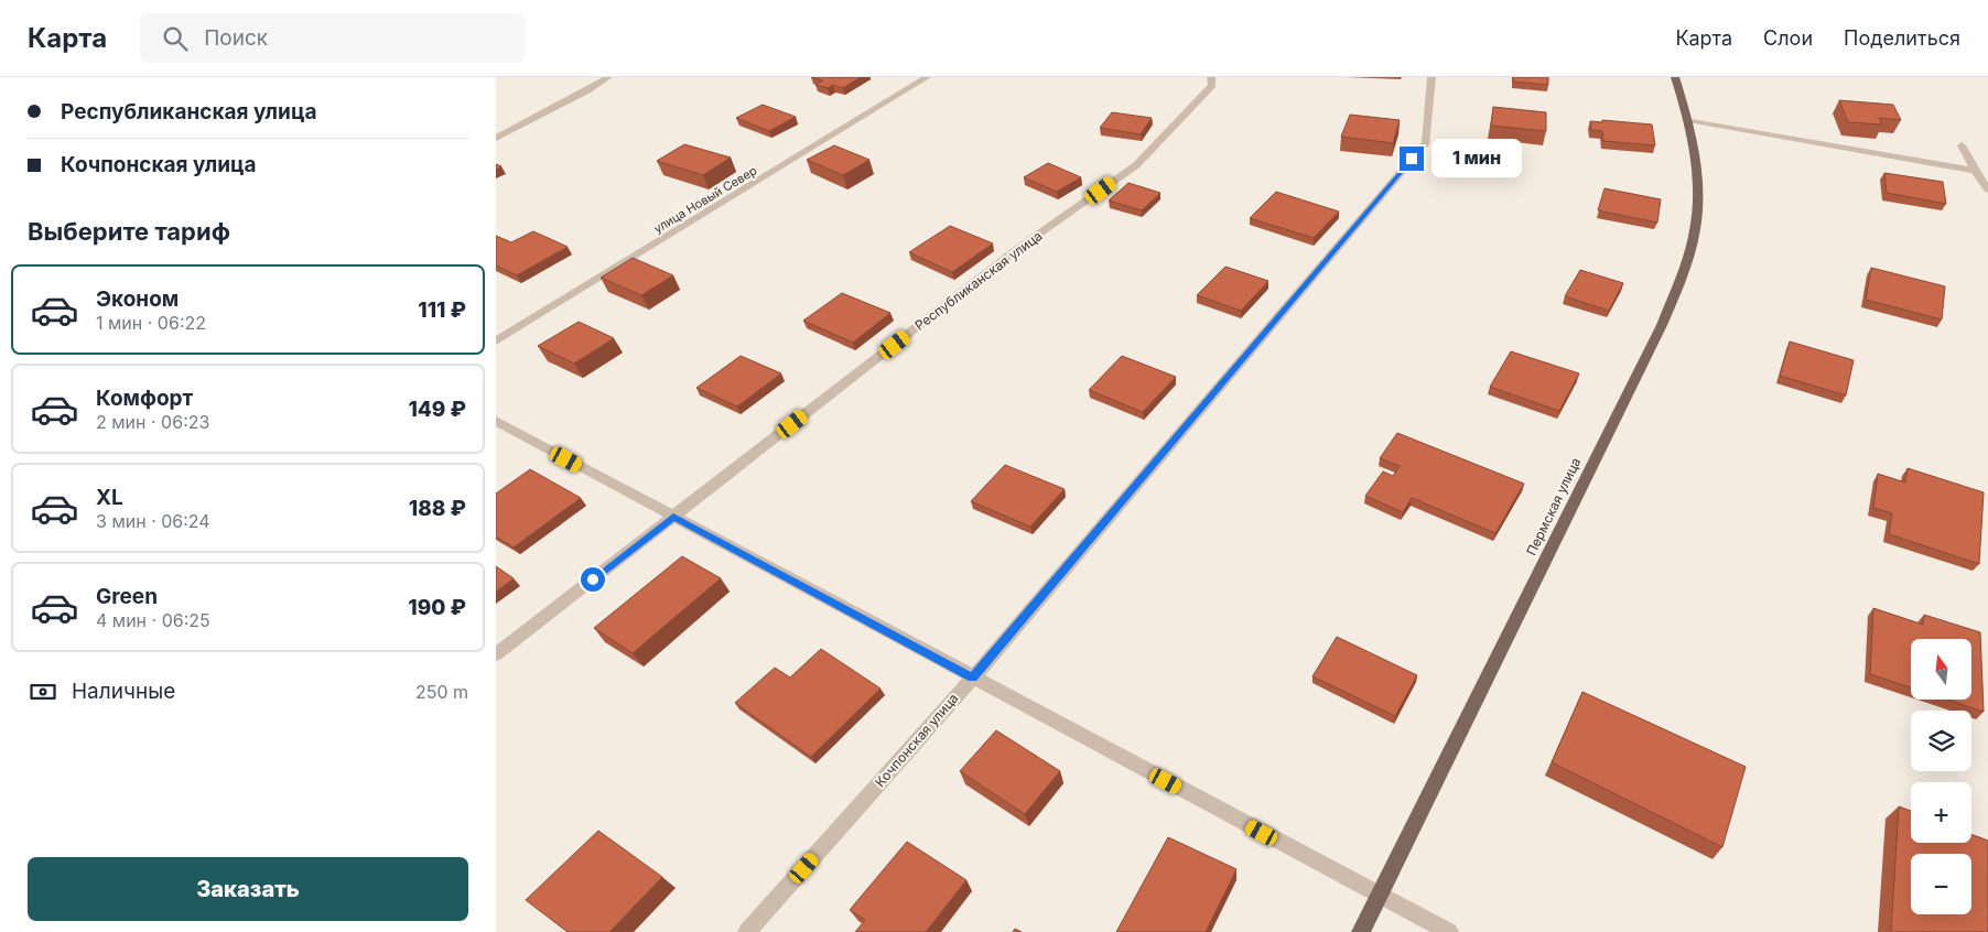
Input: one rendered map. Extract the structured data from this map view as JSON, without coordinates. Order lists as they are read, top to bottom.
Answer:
{
  "streets": {
    "main road": ["Пермская улица"],
    "street": ["улица Новый Север", "Республиканская улица", "Кочпонская улица"]
  },
  "north": "top",
  "page": {
    "header": "Карта",
    "search": "Поиск",
    "nav": ["Карта", "Слои", "Поделиться"],
    "banner": ["Республиканская улица", "Кочпонская улица"],
    "bubble": "1 мин",
    "heading": "Выберите тариф",
    "list": [
      {
        "name": "Эконом",
        "note": "1 мин · 06:22",
        "value": "111 ₽"
      },
      {
        "name": "Комфорт",
        "note": "2 мин · 06:23",
        "value": "149 ₽"
      },
      {
        "name": "XL",
        "note": "3 мин · 06:24",
        "value": "188 ₽"
      },
      {
        "name": "Green",
        "note": "4 мин · 06:25",
        "value": "190 ₽"
      }
    ],
    "map_buttons": ["+", "−"],
    "pay": ["Наличные", "250 m"],
    "buttons": "Заказать"
  }
}
